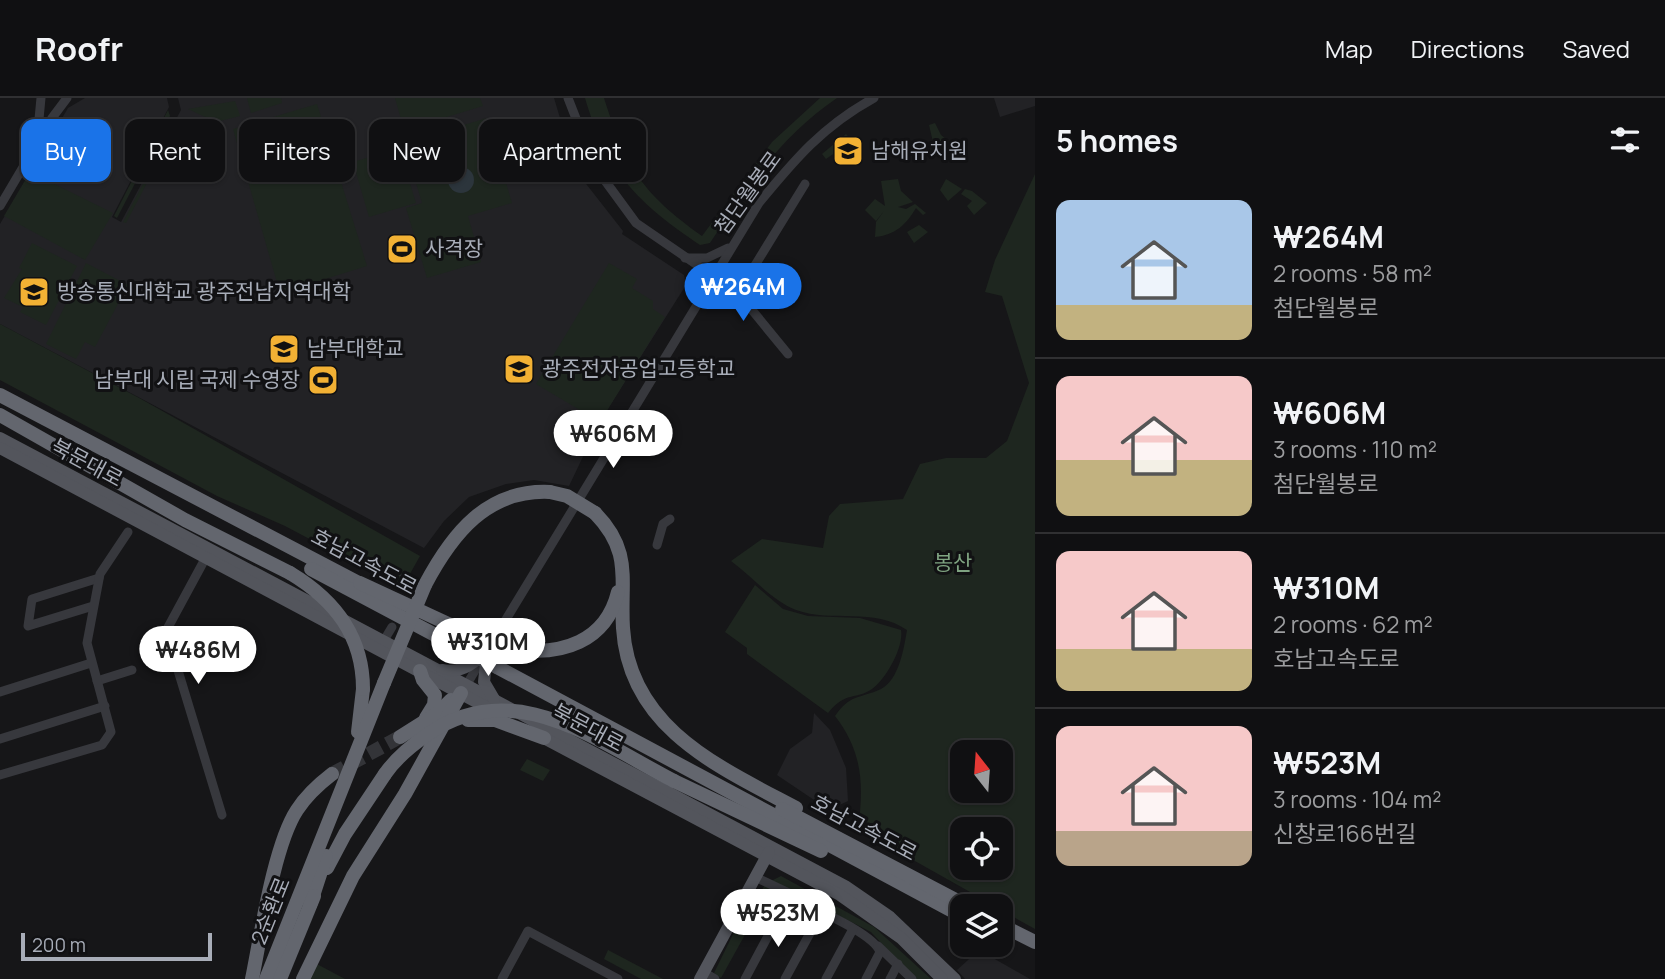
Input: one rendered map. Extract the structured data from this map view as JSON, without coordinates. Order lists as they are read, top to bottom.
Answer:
{
  "streets": {
    "highway": ["호남고속도로", "2순환로"],
    "main road": ["북문대로"],
    "street": ["첨단월봉로"]
  },
  "crossings": [
    ["첨단월봉로", "북문대로"]
  ],
  "parks": ["봉산"],
  "places": {
    "school or university": [
      "남해유치원",
      "방송통신대학교 광주전남지역대학",
      "남부대학교",
      "광주전자공업고등학교"
    ],
    "sports": ["사격장", "남부대 시립 국제 수영장"]
  },
  "scale_bar": "200 m",
  "north": "top",
  "page": {
    "header": "Roofr",
    "nav": ["Map", "Directions", "Saved"],
    "heading": "5 homes",
    "chip": [
      "Buy",
      "Rent",
      "Filters",
      "New",
      "Apartment"
    ],
    "list": [
      {
        "name": "₩264M",
        "note": "2 rooms · 58 m² · 첨단월봉로"
      },
      {
        "name": "₩606M",
        "note": "3 rooms · 110 m² · 첨단월봉로"
      },
      {
        "name": "₩310M",
        "note": "2 rooms · 62 m² · 호남고속도로"
      },
      {
        "name": "₩523M",
        "note": "3 rooms · 104 m² · 신창로166번길"
      }
    ],
    "price": [
      "₩264M",
      "₩606M",
      "₩310M",
      "₩486M",
      "₩523M"
    ],
    "scale": "200 m"
  }
}
